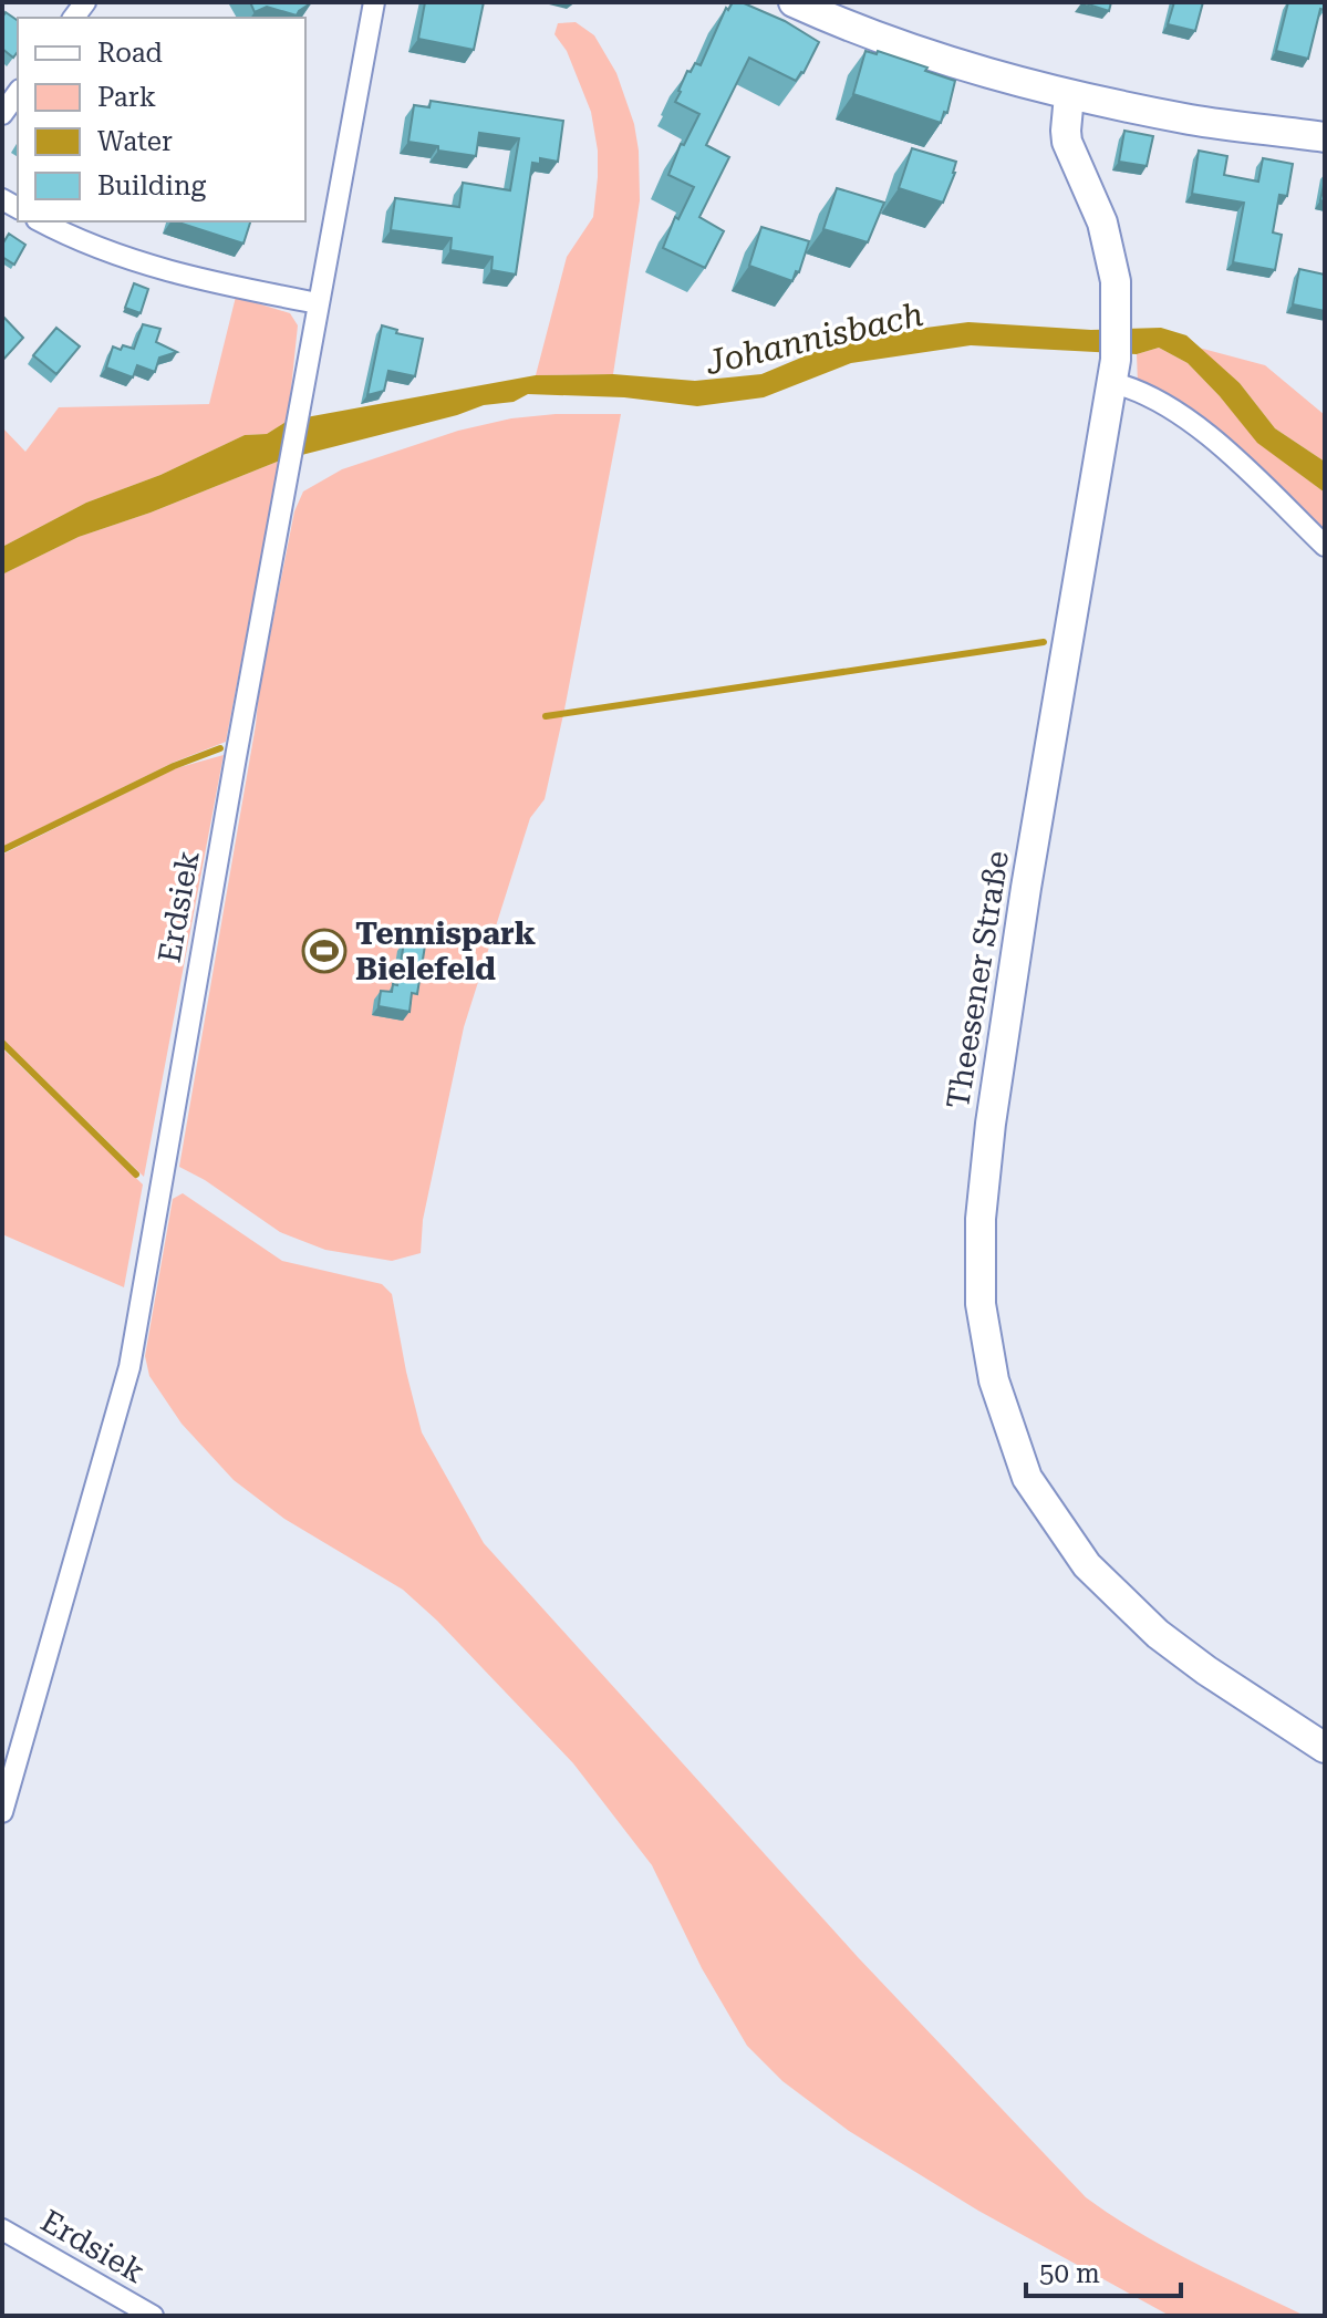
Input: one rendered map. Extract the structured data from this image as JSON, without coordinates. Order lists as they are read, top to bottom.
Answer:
{
  "streets": {
    "street": ["Erdsiek", "Theesener Straße"]
  },
  "water": ["Johannisbach"],
  "places": {
    "sports": ["Tennispark Bielefeld"]
  },
  "legend": [
    "Road",
    "Park",
    "Water",
    "Building"
  ],
  "scale_bar": "50 m"
}
